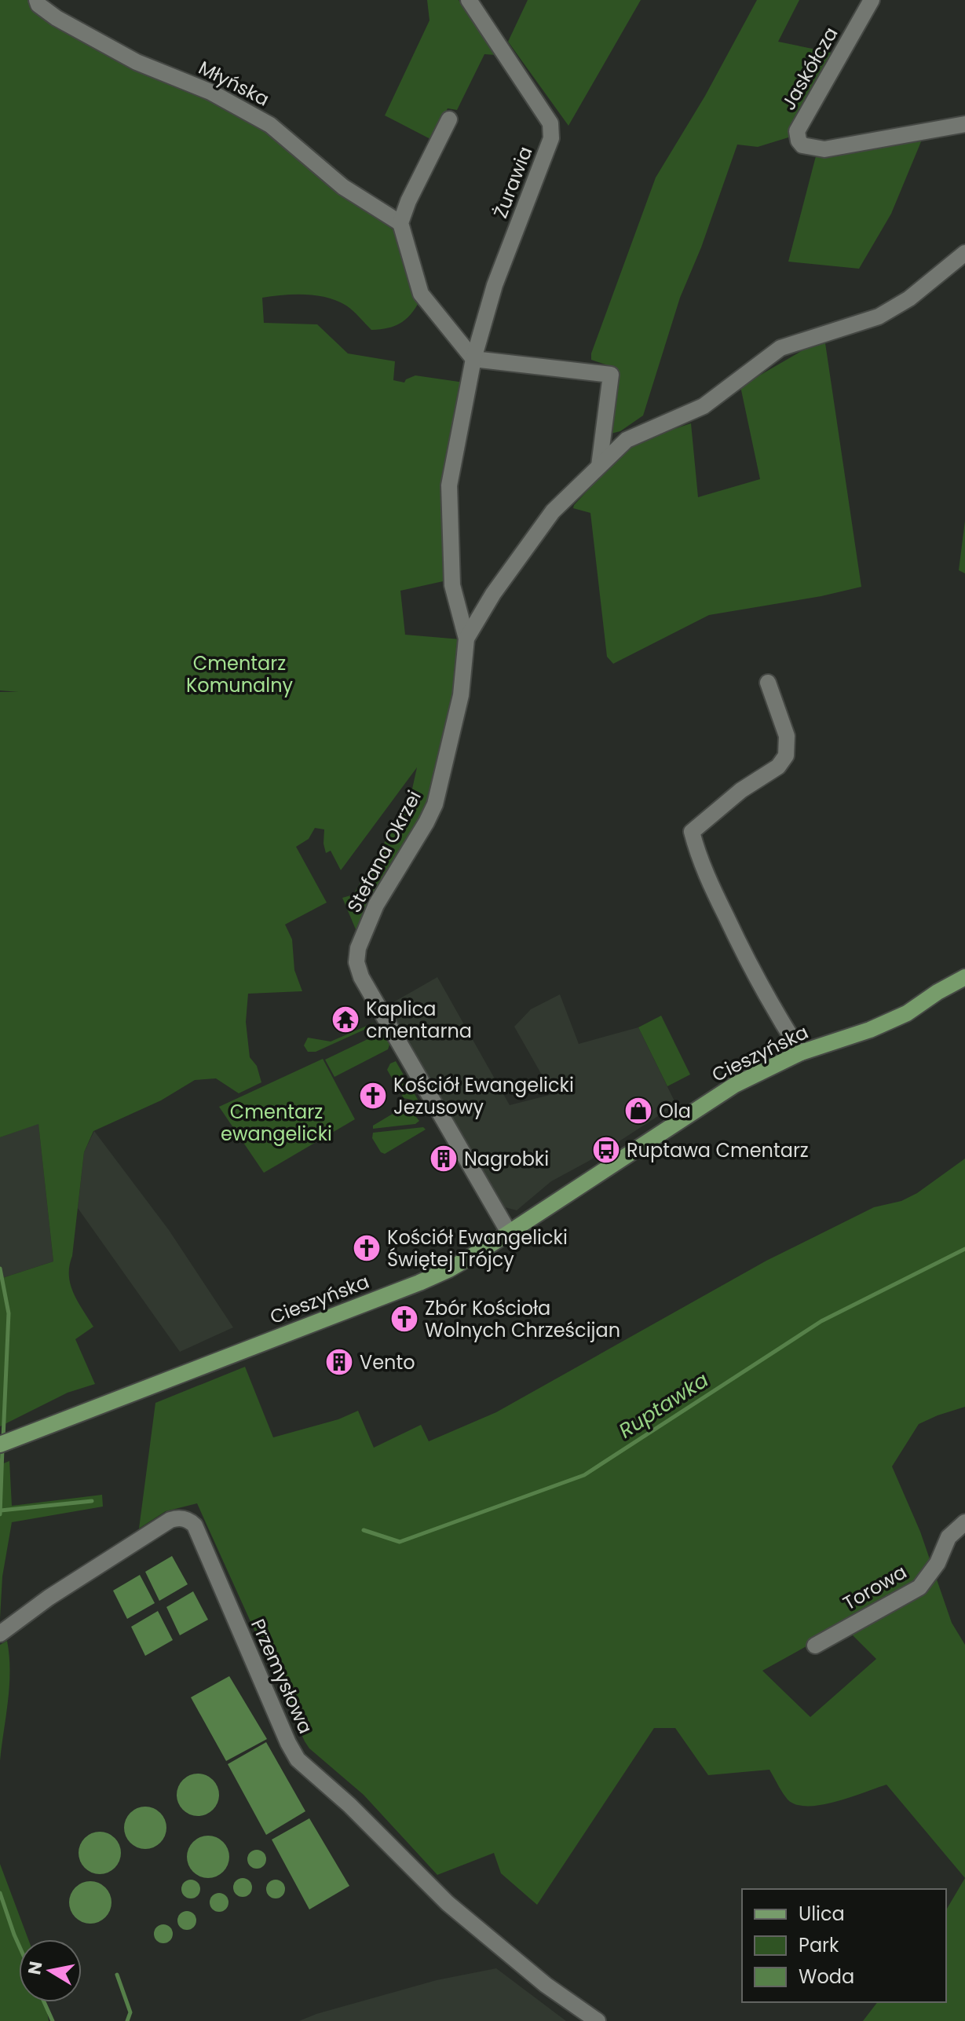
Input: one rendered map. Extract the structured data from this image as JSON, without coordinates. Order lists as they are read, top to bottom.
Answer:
{
  "streets": {
    "main road": ["Cieszyńska"],
    "street": [
      "Jaskółcza",
      "Młyńska",
      "Żurawia",
      "Stefana Okrzei",
      "Torowa",
      "Przemysłowa"
    ]
  },
  "crossings": [
    ["Żurawia", "Stefana Okrzei"],
    ["Stefana Okrzei", "Cieszyńska"]
  ],
  "water": ["Ruptawka"],
  "parks": ["Cmentarz Komunalny", "Cmentarz ewangelicki"],
  "places": {
    "temple": ["Kaplica cmentarna"],
    "church": ["Kościół Ewangelicki Jezusowy", "Kościół Ewangelicki Świętej Trójcy", "Zbór Kościoła Wolnych Chrześcijan"],
    "shop": ["Ola"],
    "bus stop": ["Ruptawa Cmentarz"],
    "building": ["Nagrobki", "Vento"]
  },
  "legend": ["Ulica", "Park", "Woda"],
  "north": "left"
}
